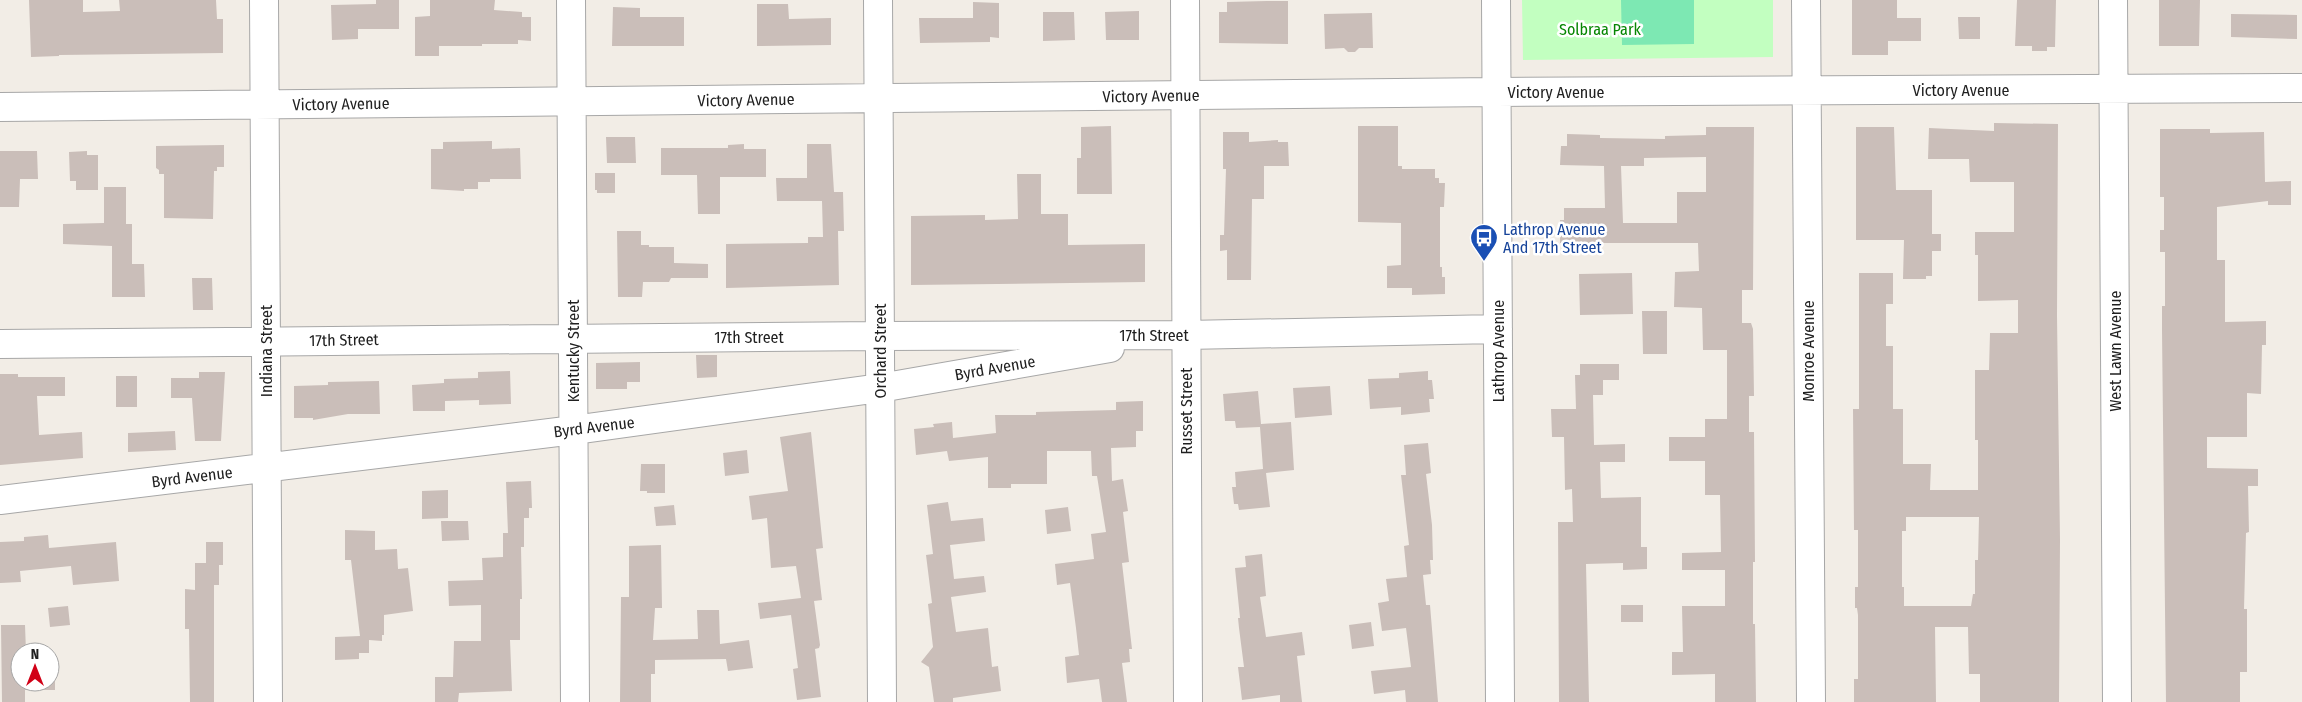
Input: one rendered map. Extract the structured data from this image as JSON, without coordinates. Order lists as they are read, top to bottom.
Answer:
{
  "streets": {
    "street": [
      "Victory Avenue",
      "17th Street",
      "Indiana Street",
      "Kentucky Street",
      "Orchard Street",
      "Lathrop Avenue",
      "Monroe Avenue",
      "West Lawn Avenue",
      "Byrd Avenue",
      "Russet Street"
    ]
  },
  "crossings": [
    ["Victory Avenue", "Indiana Street"],
    ["Victory Avenue", "Kentucky Street"],
    ["Victory Avenue", "Orchard Street"],
    ["Victory Avenue", "Lathrop Avenue"],
    ["Victory Avenue", "Monroe Avenue"],
    ["Victory Avenue", "West Lawn Avenue"],
    ["Victory Avenue", "Russet Street"],
    ["17th Street", "Indiana Street"],
    ["17th Street", "Kentucky Street"],
    ["17th Street", "Orchard Street"],
    ["17th Street", "Lathrop Avenue"],
    ["17th Street", "Byrd Avenue"],
    ["17th Street", "Russet Street"],
    ["Indiana Street", "Byrd Avenue"],
    ["Kentucky Street", "Byrd Avenue"],
    ["Orchard Street", "Byrd Avenue"],
    ["Byrd Avenue", "Russet Street"]
  ],
  "parks": ["Solbraa Park"],
  "places": {
    "bus stop": ["Lathrop Avenue And 17th Street"]
  },
  "north": "top"
}
